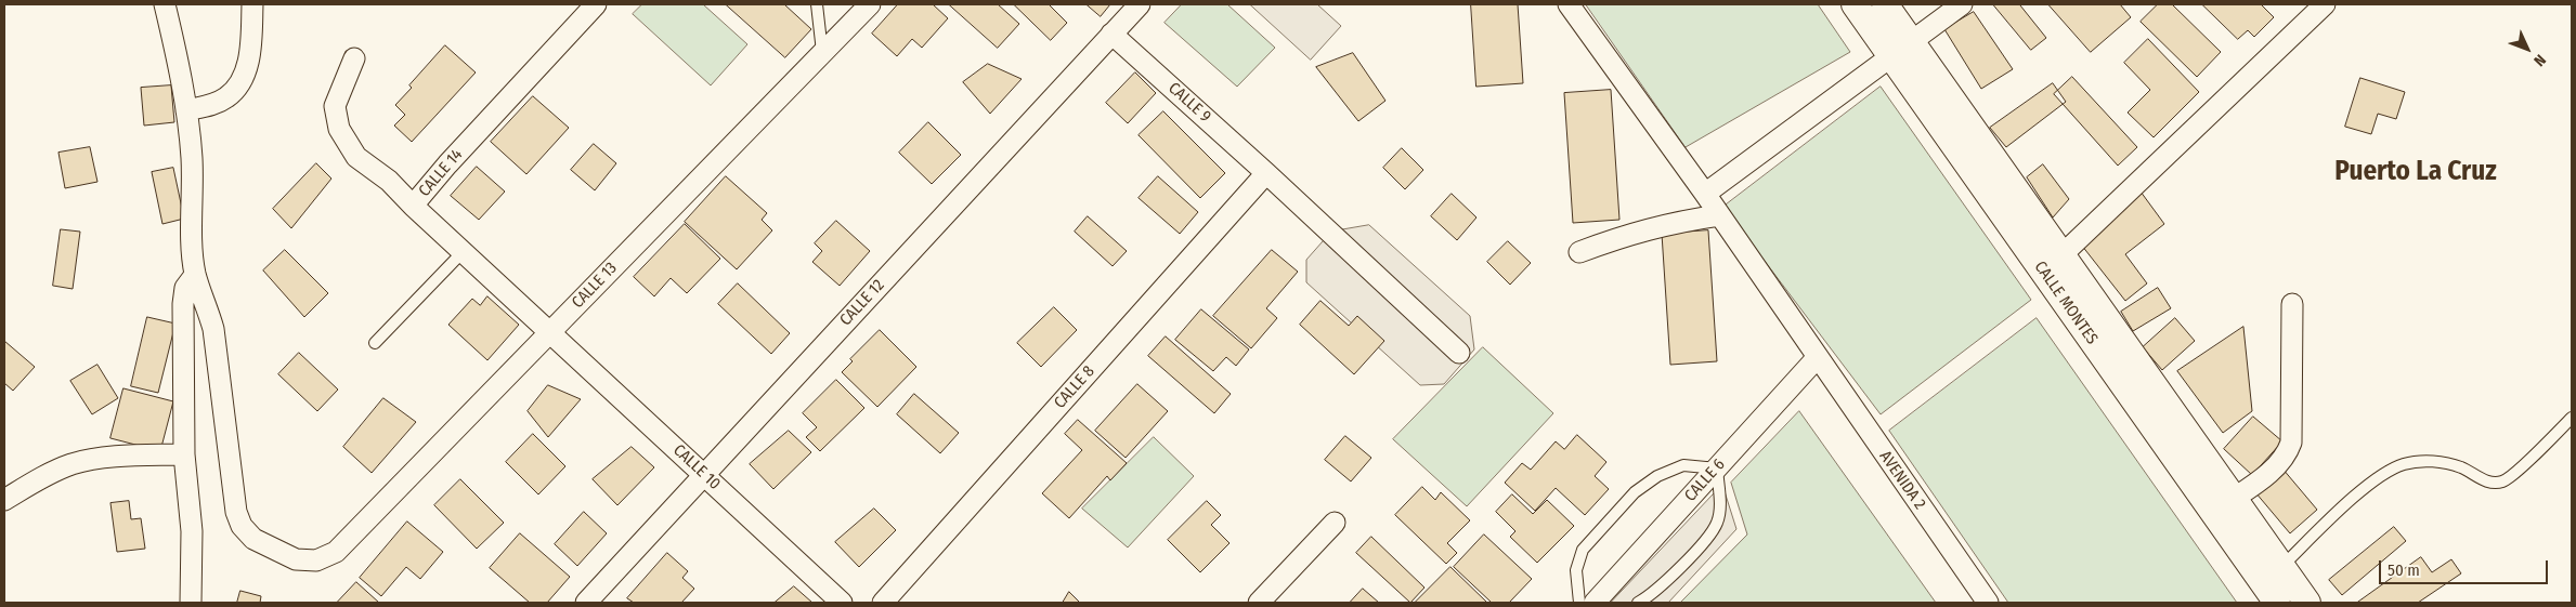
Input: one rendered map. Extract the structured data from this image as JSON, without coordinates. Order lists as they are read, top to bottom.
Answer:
{
  "streets": {
    "street": [
      "CALLE 9",
      "CALLE 14",
      "CALLE 13",
      "CALLE 12",
      "CALLE MONTES",
      "CALLE 8",
      "CALLE 10",
      "CALLE 6",
      "AVENIDA 2"
    ]
  },
  "crossings": [
    ["CALLE 9", "CALLE 12"],
    ["CALLE 9", "CALLE 8"],
    ["CALLE 14", "CALLE 13"],
    ["CALLE 14", "CALLE 10"],
    ["CALLE 13", "CALLE 10"],
    ["CALLE 12", "CALLE 10"],
    ["CALLE 6", "AVENIDA 2"]
  ],
  "districts": ["Puerto La Cruz"],
  "scale_bar": "50 m",
  "north": "bottom right"
}
